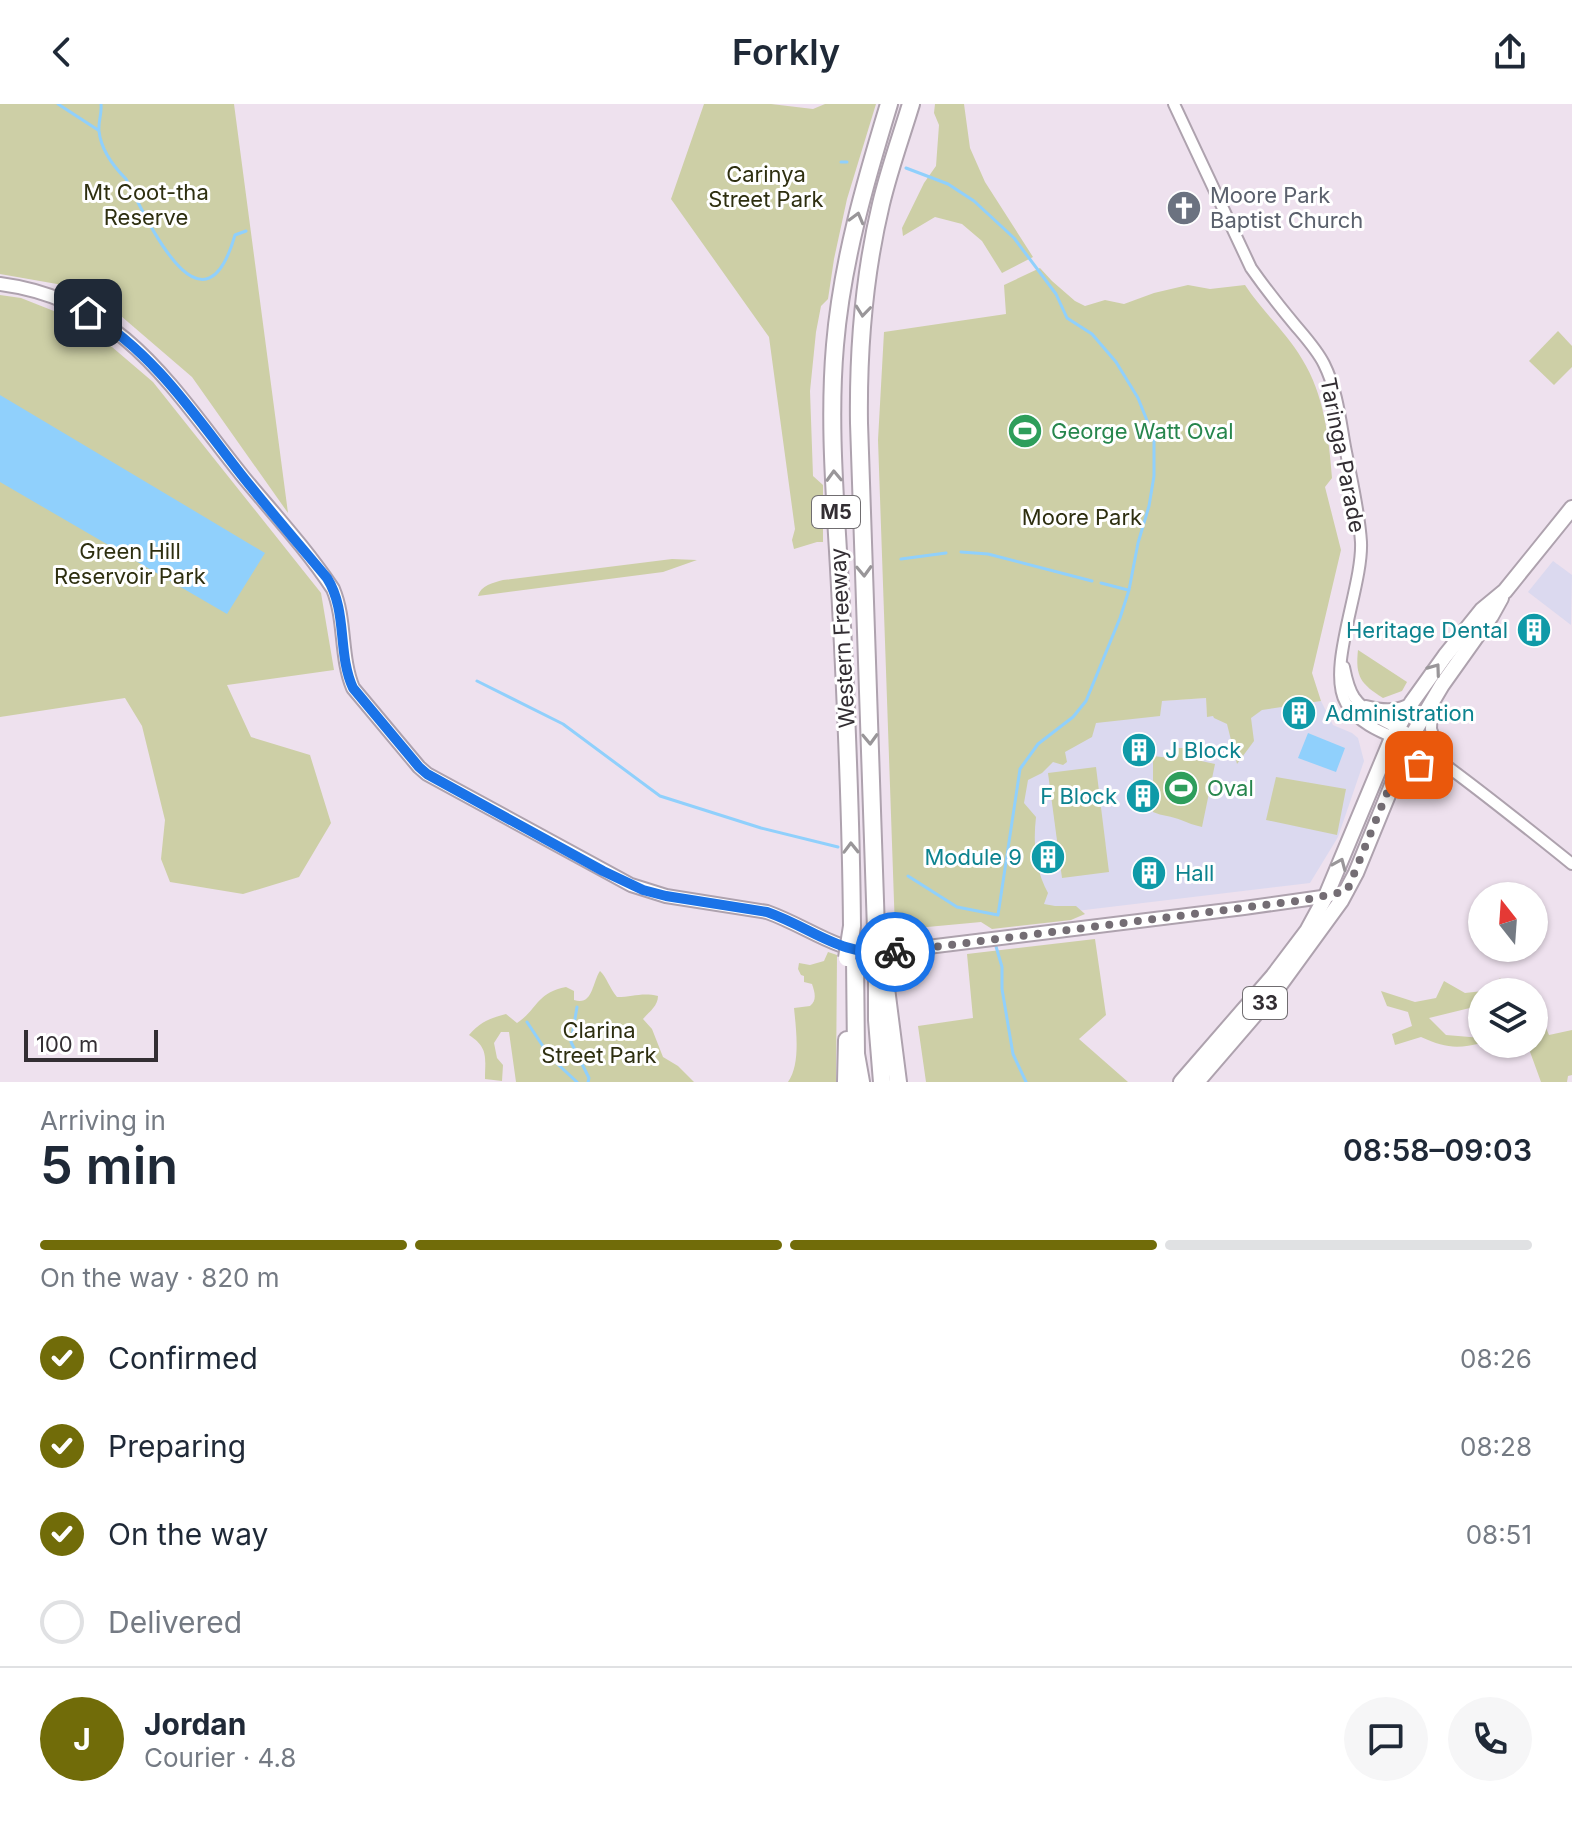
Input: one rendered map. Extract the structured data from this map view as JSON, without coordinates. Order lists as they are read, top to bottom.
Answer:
{
  "streets": {
    "highway": ["M5", "Western Freeway", "33"],
    "street": ["Taringa Parade"]
  },
  "crossings": [
    ["Taringa Parade", "33"]
  ],
  "parks": [
    "Carinya Street Park",
    "Mt Coot-tha Reserve",
    "Moore Park",
    "Green Hill Reservoir Park",
    "Clarina Street Park"
  ],
  "places": {
    "church": ["Moore Park Baptist Church"],
    "sports": ["George Watt Oval", "Oval"],
    "building": [
      "Heritage Dental",
      "Administration",
      "J Block",
      "F Block",
      "Module 9",
      "Hall"
    ]
  },
  "scale_bar": "100 m",
  "north": "top",
  "page": {
    "header": "Forkly",
    "scale": "100 m",
    "heading": ["5 min", "Arriving in", "08:58–09:03"],
    "panel": ["Jordan", "Courier · 4.8"],
    "bar": "On the way · 820 m",
    "list": [
      ["Confirmed", "08:26"],
      ["Preparing", "08:28"],
      ["On the way", "08:51"],
      "Delivered"
    ],
    "round": "J"
  }
}
